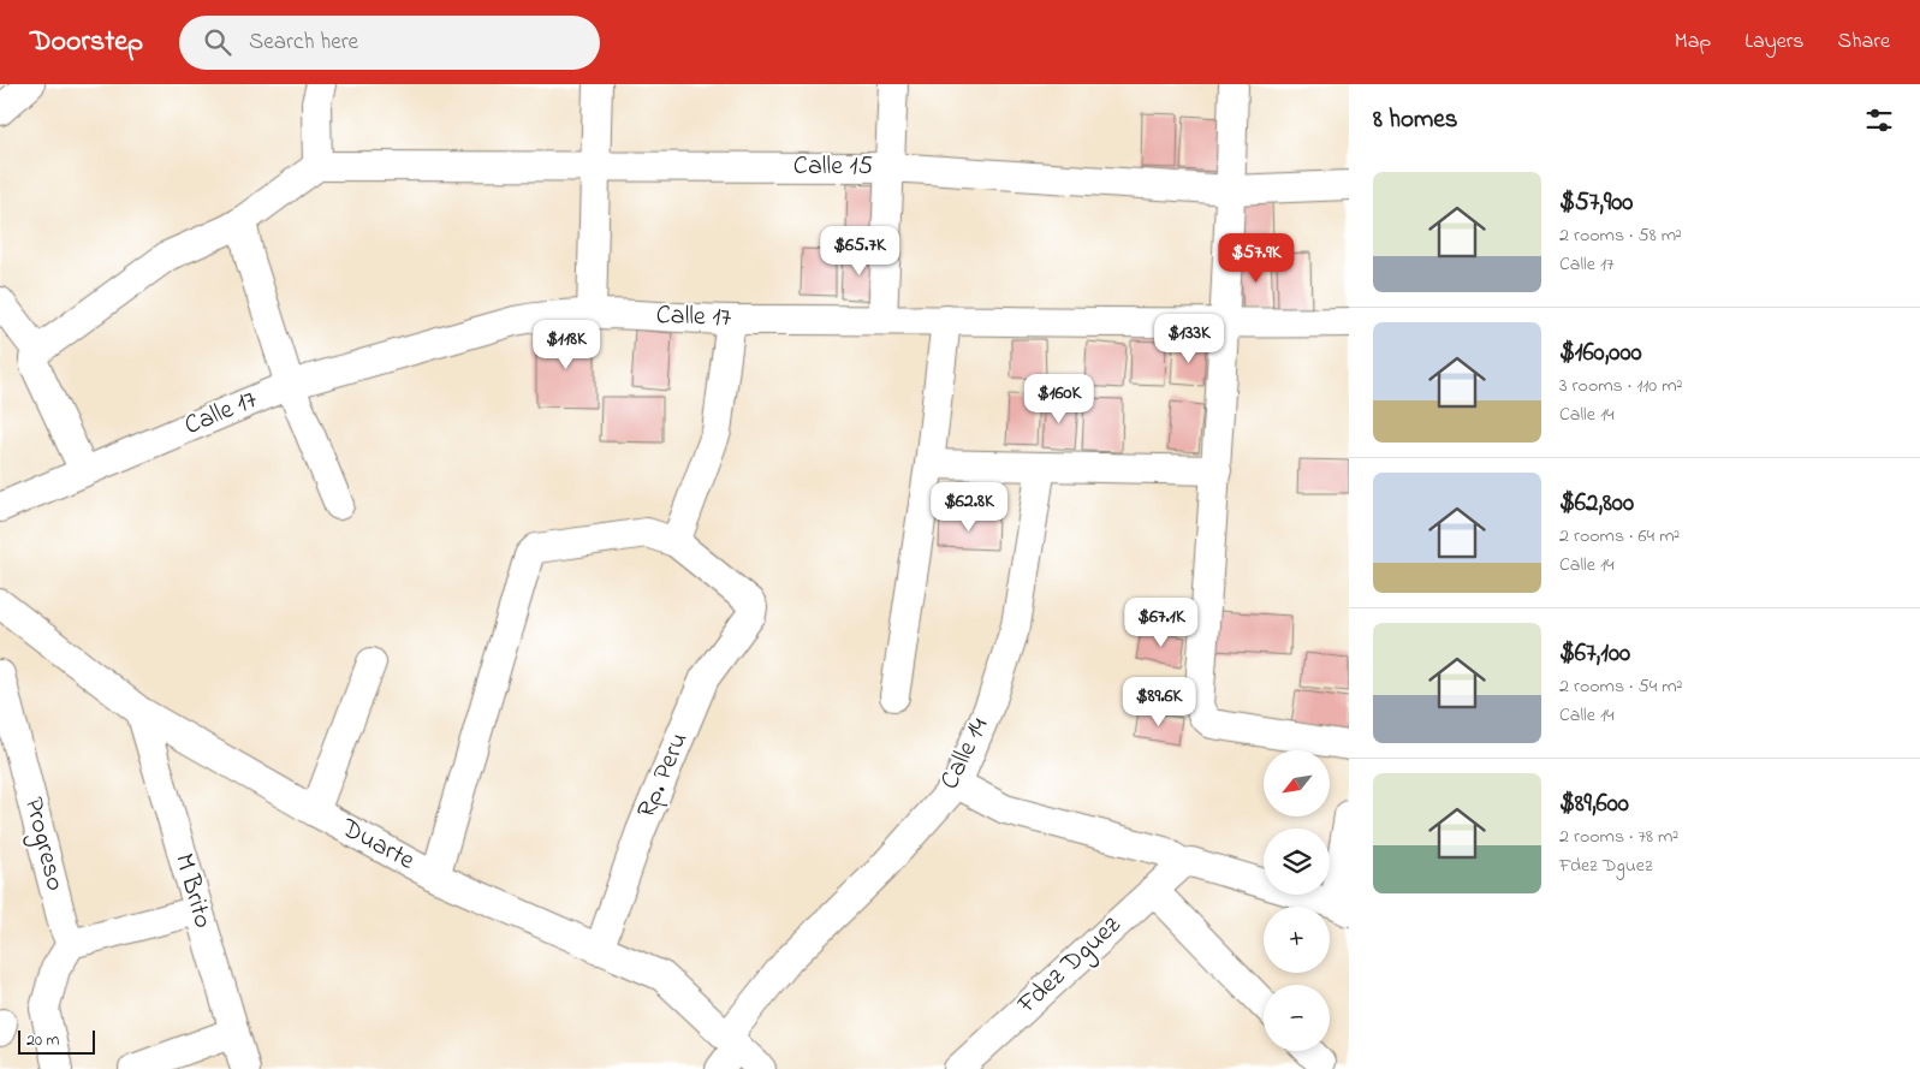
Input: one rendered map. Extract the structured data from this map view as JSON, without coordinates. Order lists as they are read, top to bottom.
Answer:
{
  "streets": {
    "street": [
      "Calle 15",
      "Calle 17",
      "Calle 14",
      "Rp. Peru",
      "Progreso",
      "Duarte",
      "M Brito",
      "Fdez Dguez"
    ]
  },
  "crossings": [
    ["Calle 14", "Duarte"],
    ["Rp. Peru", "Duarte"],
    ["Duarte", "M Brito"]
  ],
  "scale_bar": "20 m",
  "north": "bottom left",
  "page": {
    "header": "Doorstep",
    "search": "Search here",
    "nav": ["Map", "Layers", "Share"],
    "heading": "8 homes",
    "list": [
      {
        "name": "$57,900",
        "note": "2 rooms · 58 m² · Calle 17"
      },
      {
        "name": "$160,000",
        "note": "3 rooms · 110 m² · Calle 14"
      },
      {
        "name": "$62,800",
        "note": "2 rooms · 64 m² · Calle 14"
      },
      {
        "name": "$67,100",
        "note": "2 rooms · 54 m² · Calle 14"
      },
      {
        "name": "$89,600",
        "note": "2 rooms · 78 m² · Fdez Dguez"
      }
    ],
    "price": [
      "$65.7K",
      "$57.9K",
      "$133K",
      "$118K",
      "$160K",
      "$62.8K",
      "$67.1K",
      "$89.6K"
    ],
    "map_buttons": ["+", "−"],
    "scale": "20 m"
  }
}
